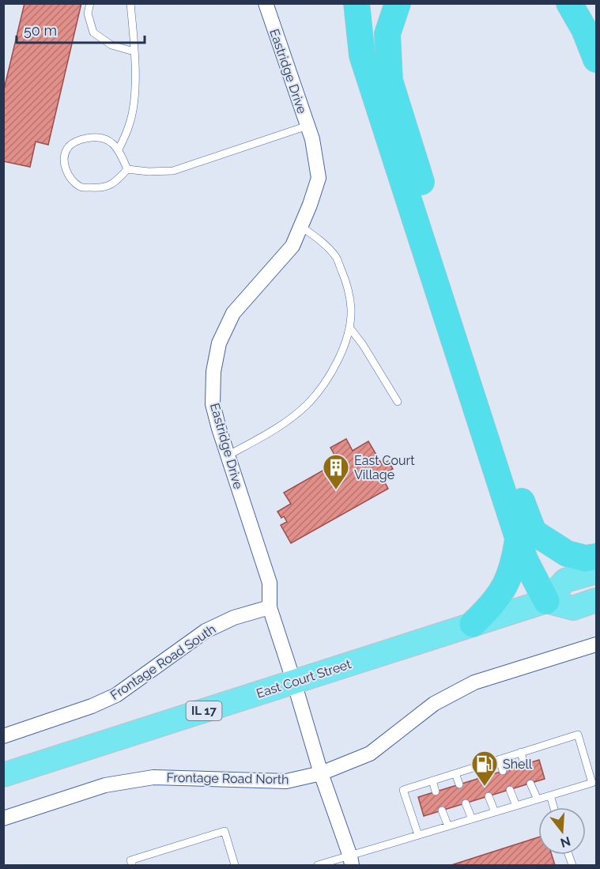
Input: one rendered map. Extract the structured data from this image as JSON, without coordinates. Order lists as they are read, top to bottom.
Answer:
{
  "streets": {
    "highway": ["East Court Street", "IL 17"],
    "street": ["Eastridge Drive", "Frontage Road South", "Frontage Road North"]
  },
  "crossings": [
    ["Eastridge Drive", "Frontage Road South"],
    ["Eastridge Drive", "East Court Street"],
    ["Eastridge Drive", "Frontage Road North"]
  ],
  "places": {
    "building": ["East Court Village"],
    "fuel station": ["Shell"]
  },
  "scale_bar": "50 m",
  "north": "bottom"
}
